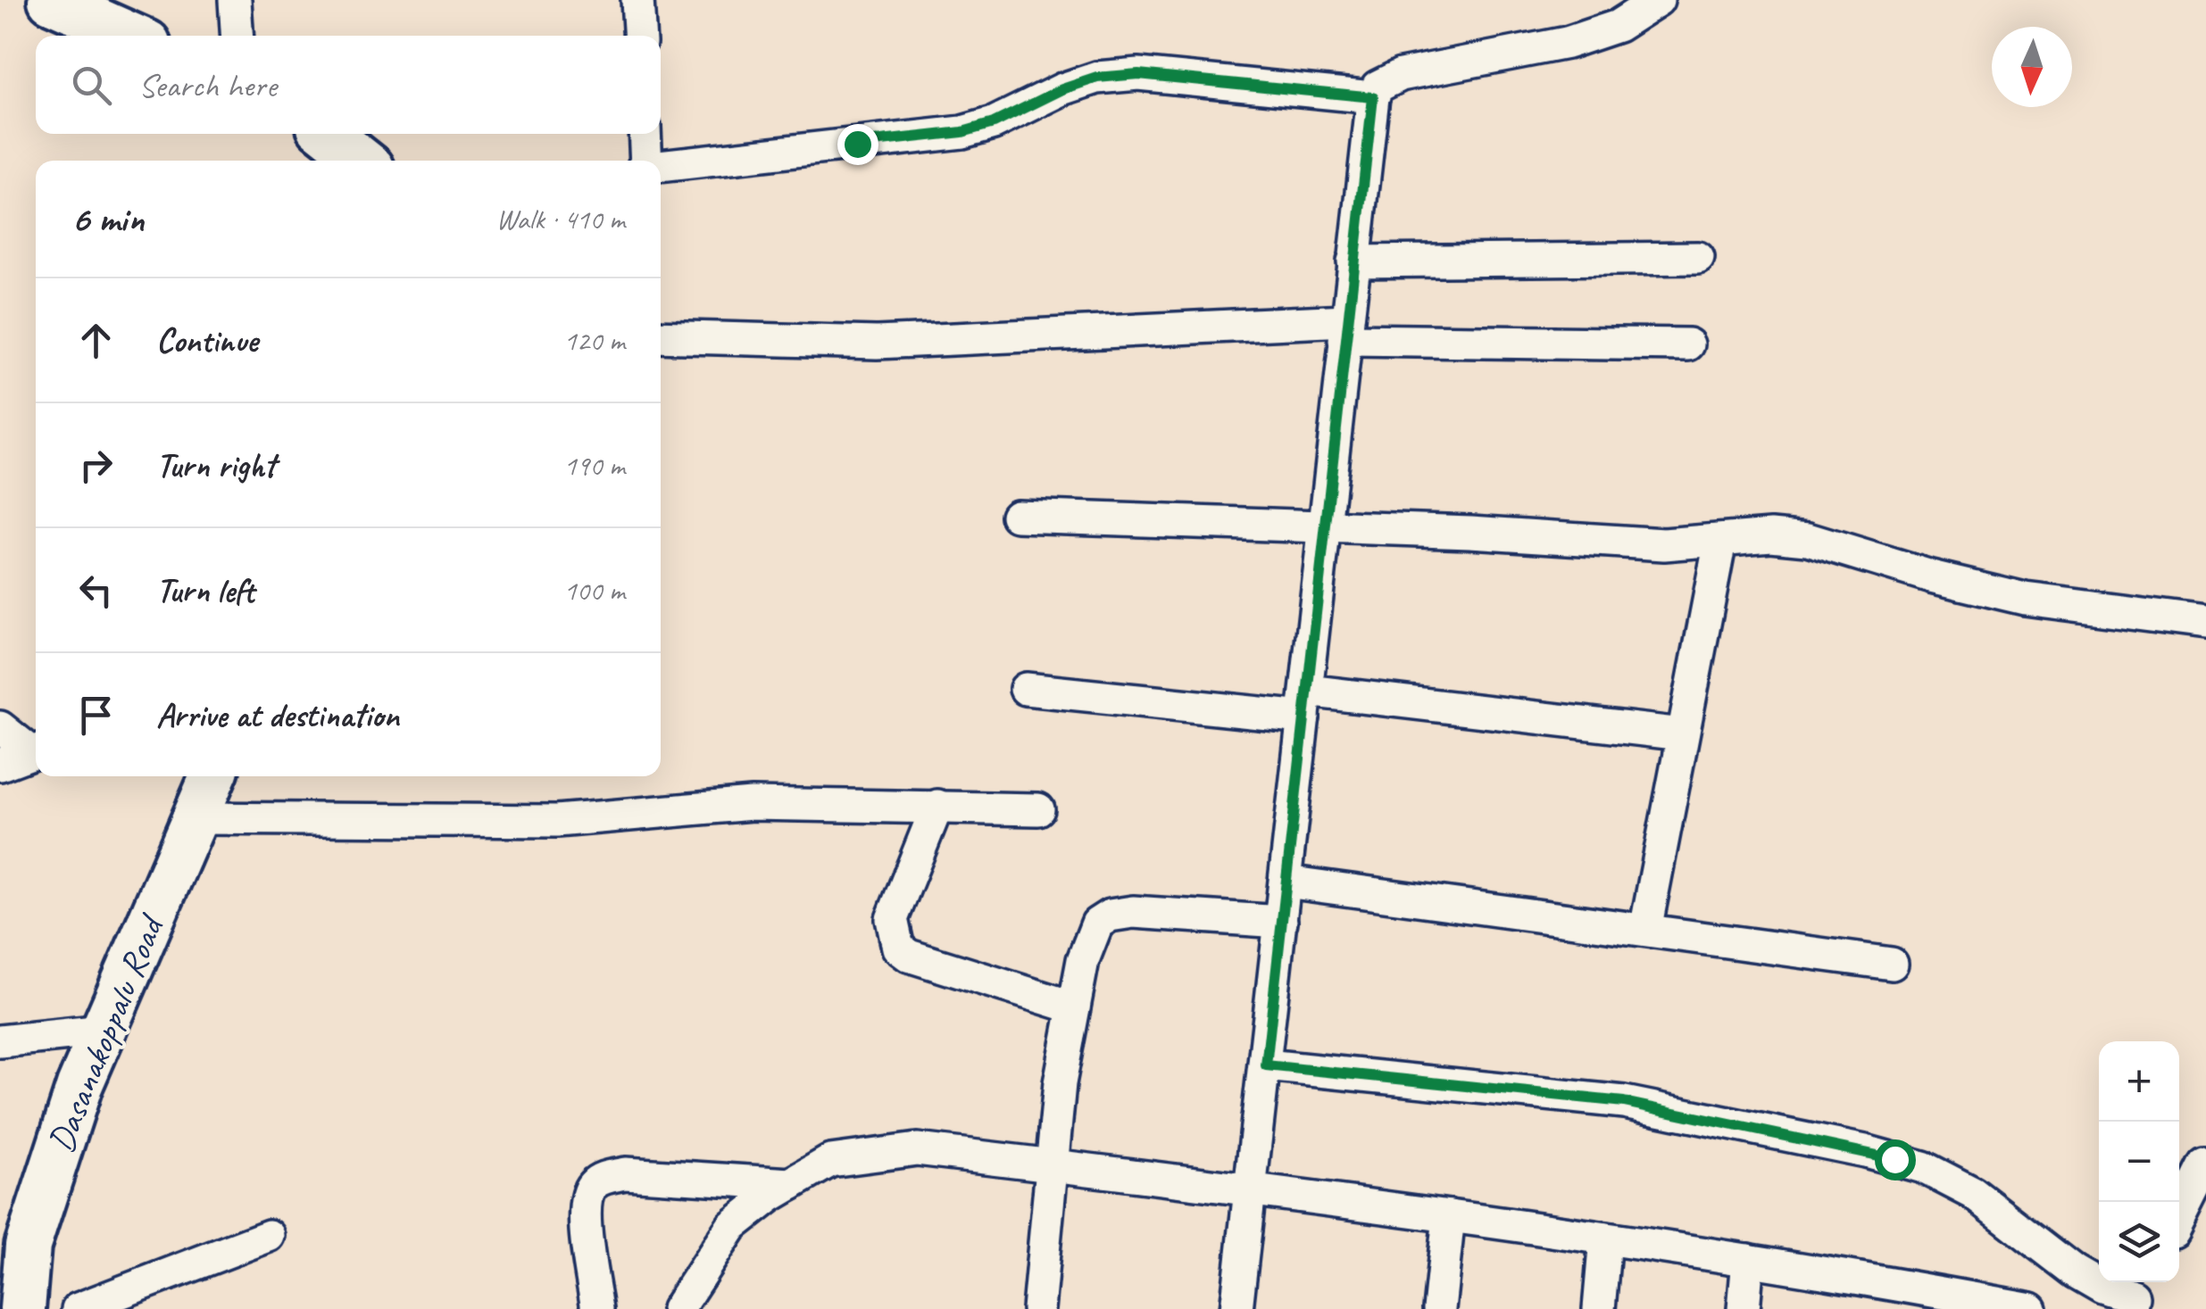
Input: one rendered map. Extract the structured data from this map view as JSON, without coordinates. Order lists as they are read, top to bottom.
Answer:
{
  "streets": {
    "street": ["Dasanakoppalu Road"]
  },
  "north": "bottom",
  "page": {
    "search": "Search here",
    "heading": ["6 min", "Walk · 410 m"],
    "list": [
      ["Continue", "120 m"],
      ["Turn right", "190 m"],
      ["Turn left", "100 m"],
      "Arrive at destination"
    ],
    "map_buttons": ["+", "−"]
  }
}
